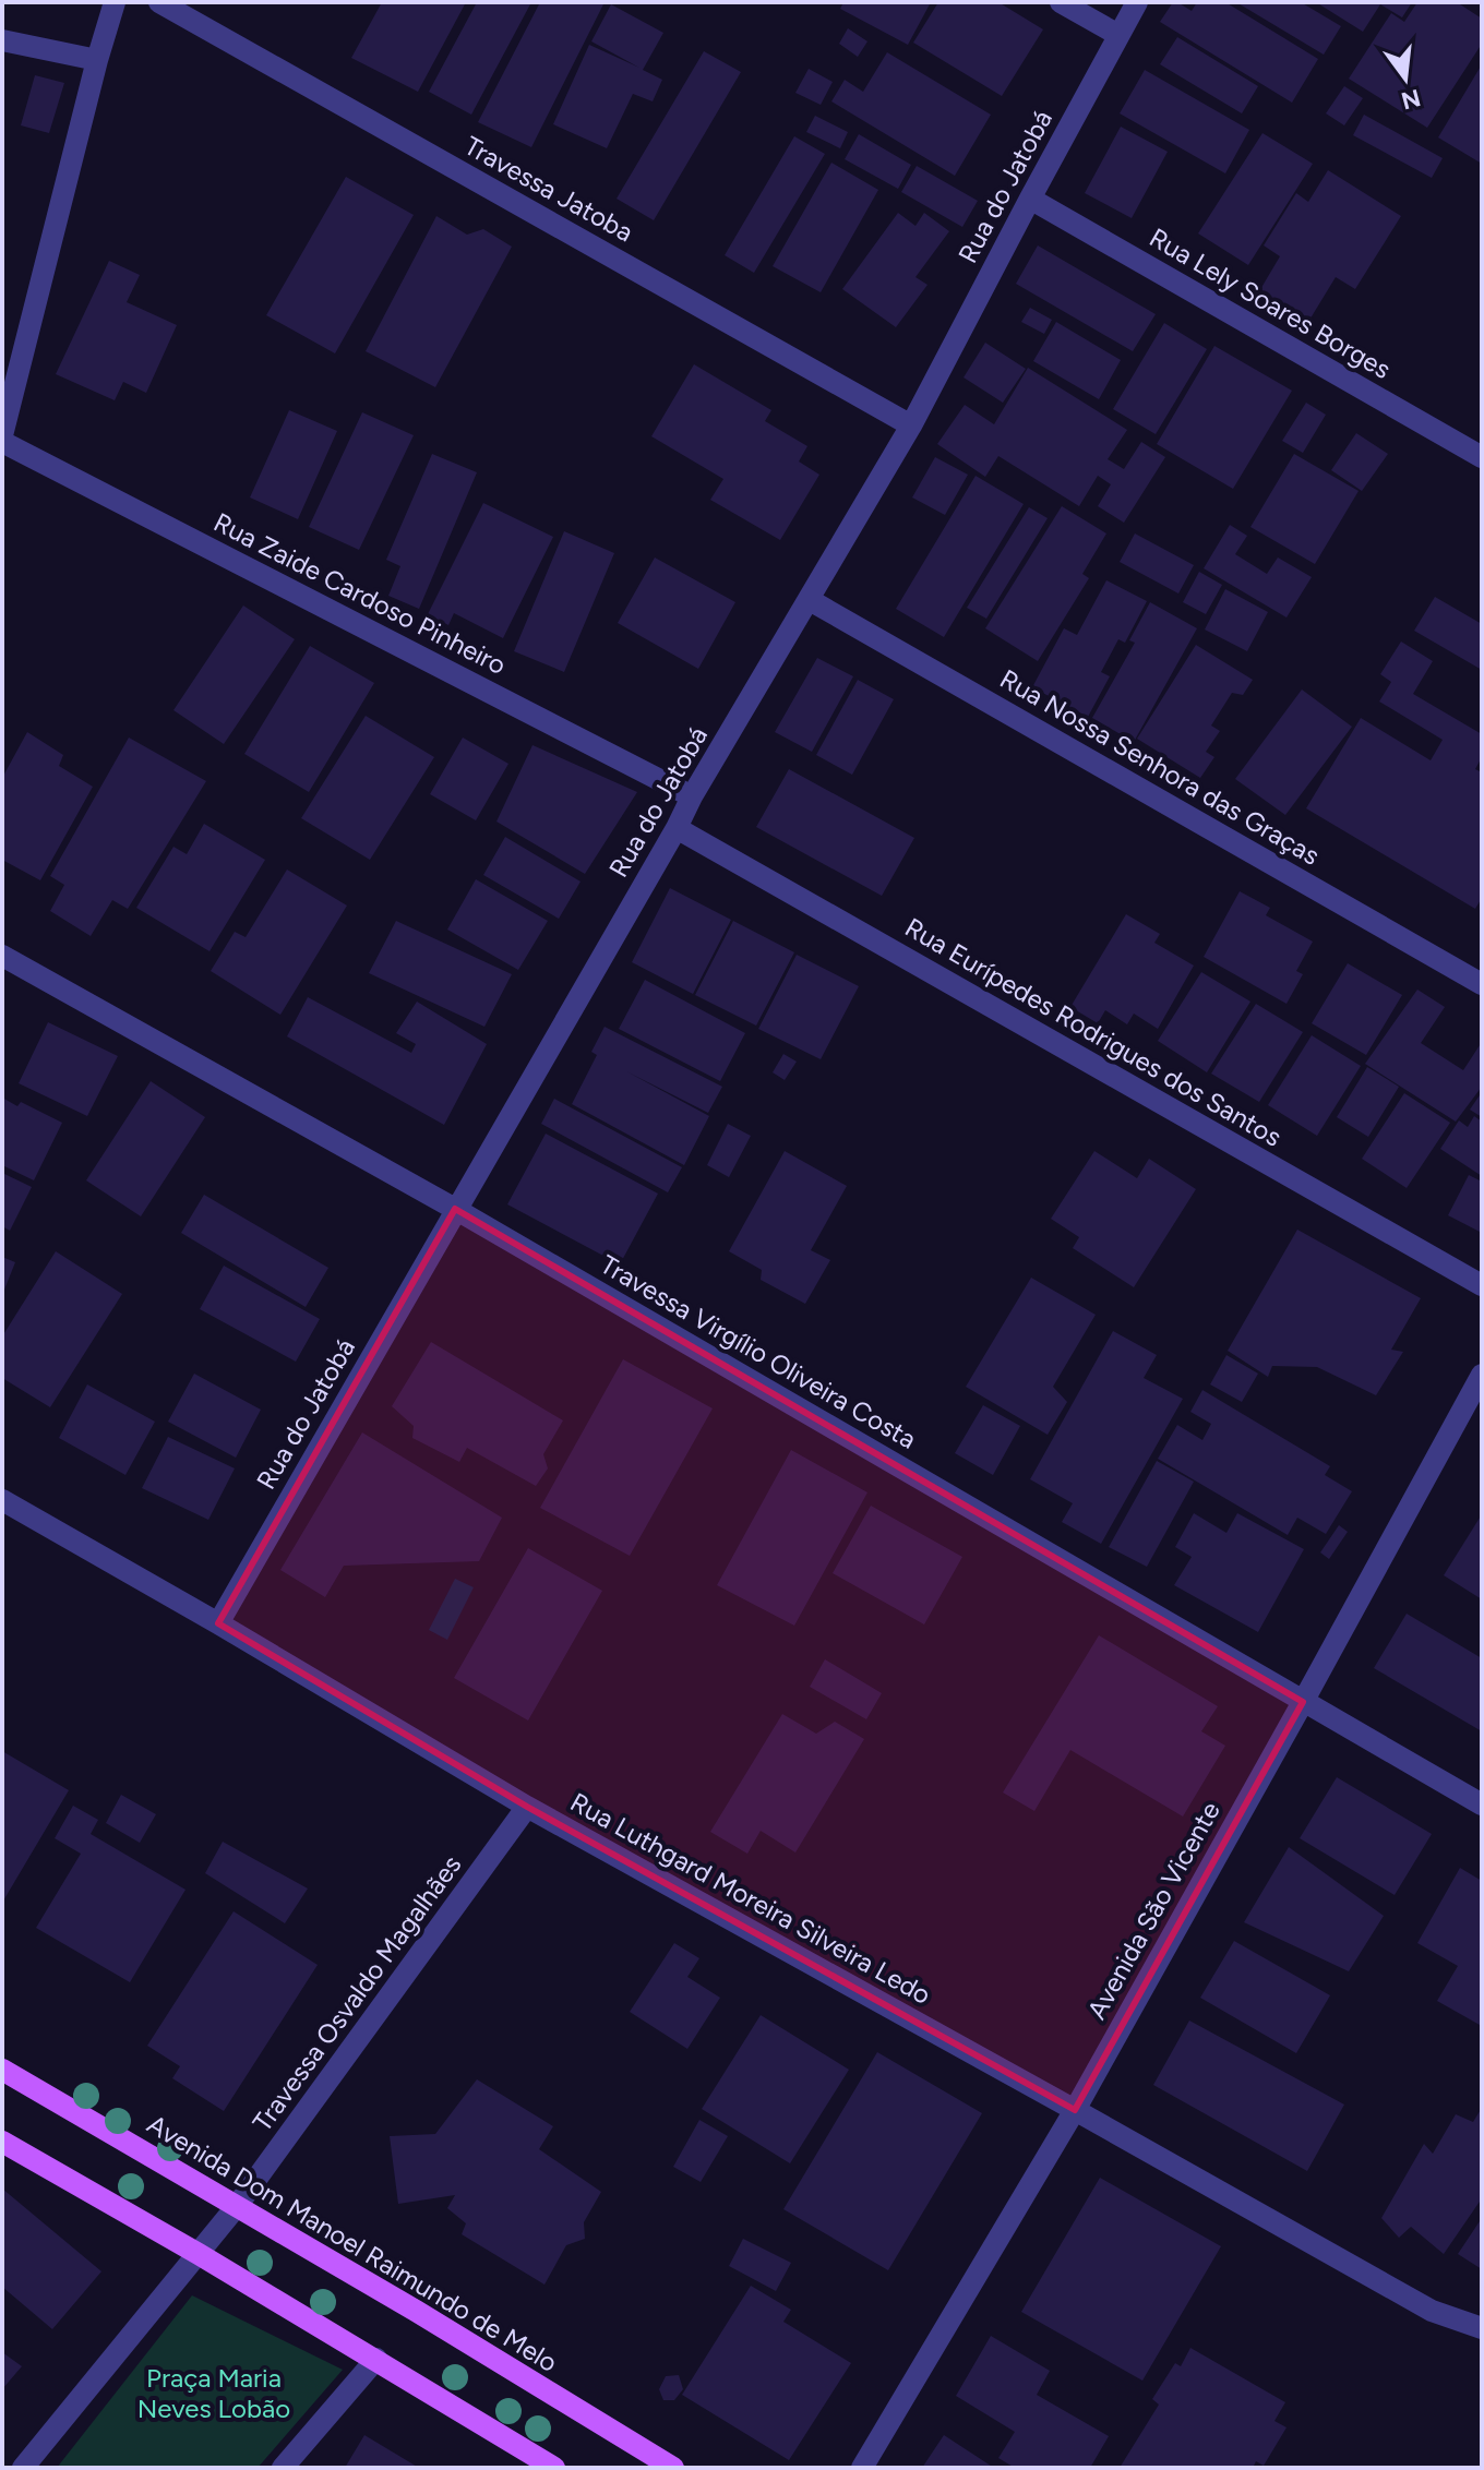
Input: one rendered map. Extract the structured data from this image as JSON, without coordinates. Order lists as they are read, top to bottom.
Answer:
{
  "streets": {
    "main road": ["Avenida Dom Manoel Raimundo de Melo"],
    "street": [
      "Rua do Jatobá",
      "Travessa Jatoba",
      "Rua Lely Soares Borges",
      "Rua Zaide Cardoso Pinheiro",
      "Rua Nossa Senhora das Graças",
      "Rua Eurípedes Rodrigues dos Santos",
      "Travessa Virgílio Oliveira Costa",
      "Rua Luthgard Moreira Silveira Ledo",
      "Avenida São Vicente",
      "Travessa Osvaldo Magalhães"
    ]
  },
  "crossings": [
    ["Rua do Jatobá", "Travessa Jatoba"],
    ["Rua do Jatobá", "Rua Lely Soares Borges"],
    ["Rua do Jatobá", "Rua Zaide Cardoso Pinheiro"],
    ["Rua do Jatobá", "Rua Nossa Senhora das Graças"],
    ["Rua do Jatobá", "Rua Eurípedes Rodrigues dos Santos"],
    ["Rua do Jatobá", "Travessa Virgílio Oliveira Costa"],
    ["Rua do Jatobá", "Rua Luthgard Moreira Silveira Ledo"],
    ["Travessa Virgílio Oliveira Costa", "Avenida São Vicente"],
    ["Rua Luthgard Moreira Silveira Ledo", "Avenida São Vicente"],
    ["Rua Luthgard Moreira Silveira Ledo", "Travessa Osvaldo Magalhães"],
    ["Travessa Osvaldo Magalhães", "Avenida Dom Manoel Raimundo de Melo"]
  ],
  "parks": ["Praça Maria Neves Lobão"],
  "north": "bottom"
}
